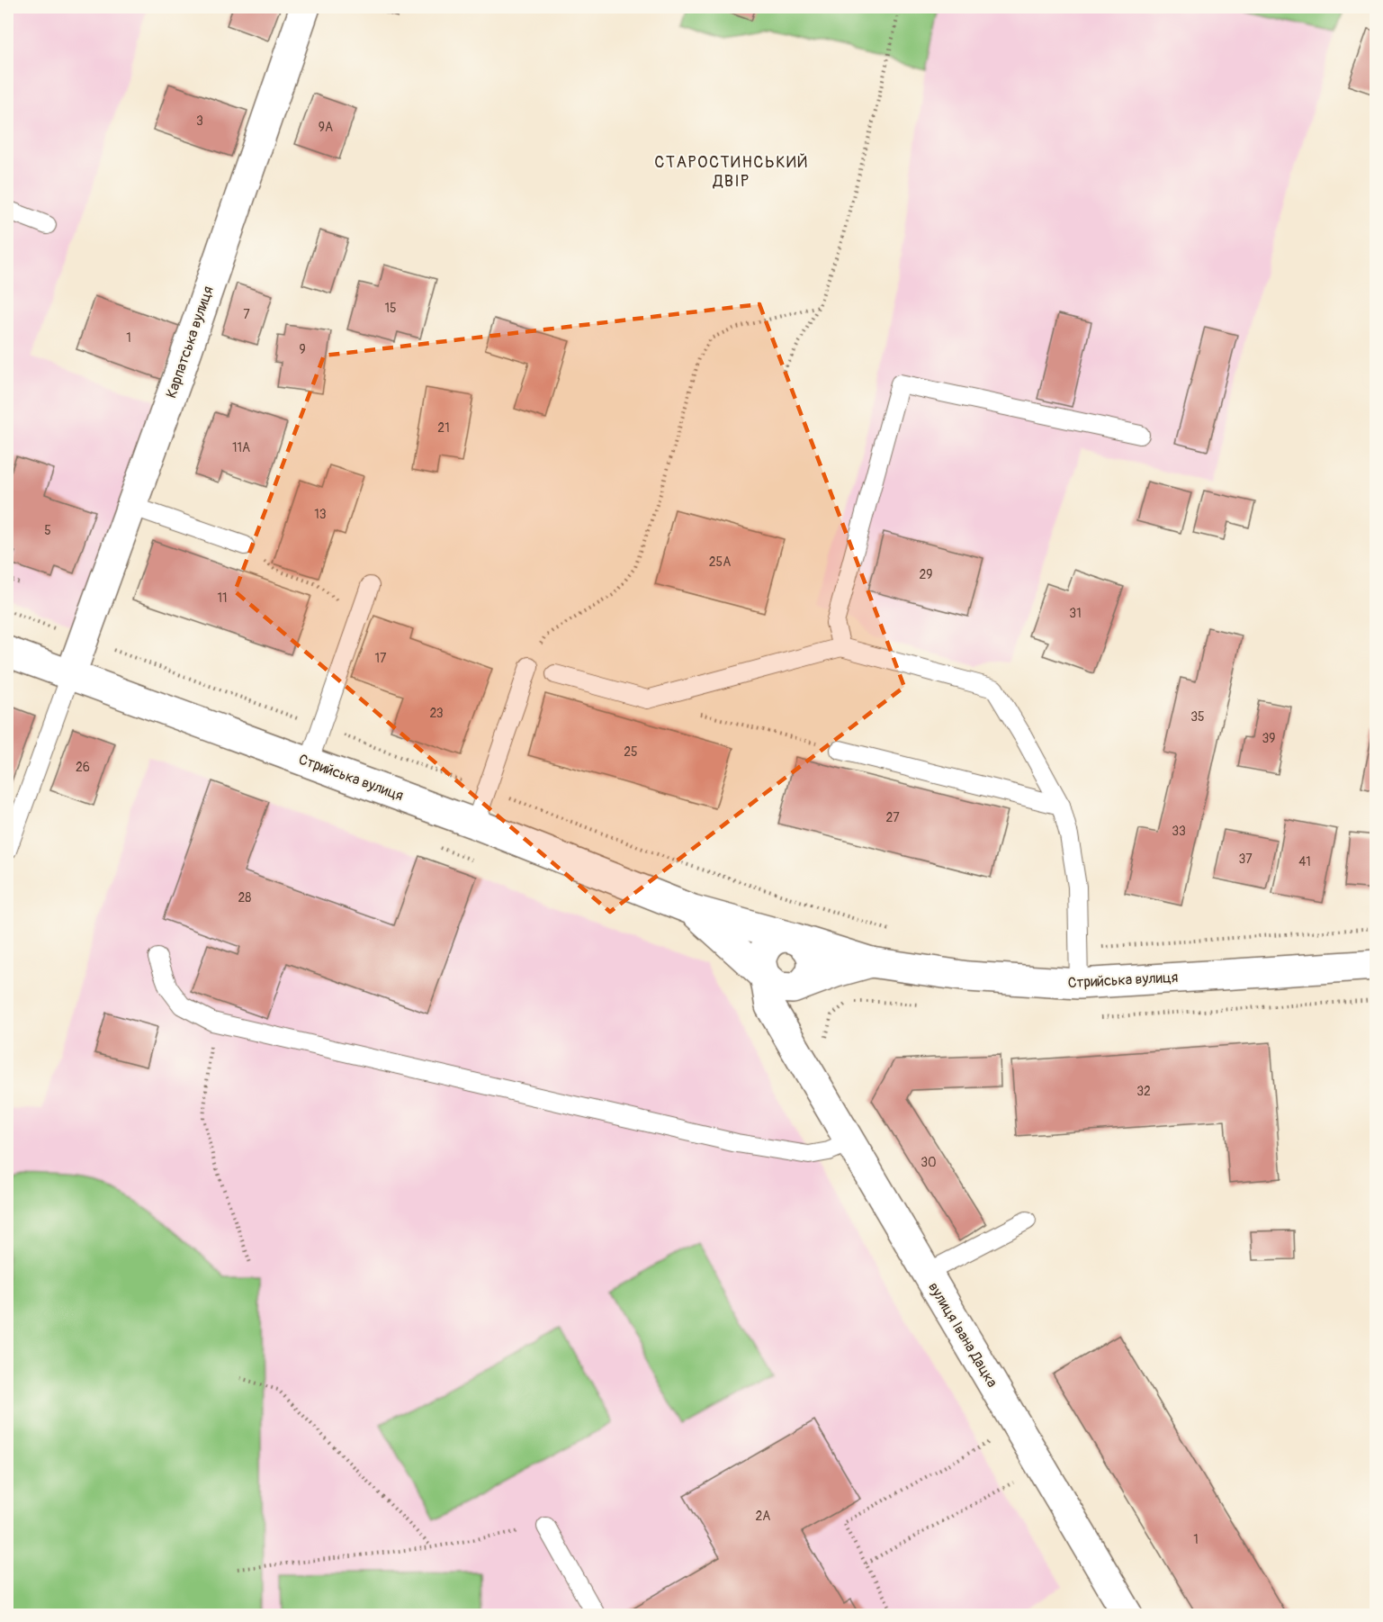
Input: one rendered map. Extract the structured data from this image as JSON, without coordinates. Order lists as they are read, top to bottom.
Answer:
{
  "streets": {
    "main road": ["Карпатська вулиця", "Стрийська вулиця", "вулиця Івана Дацка"]
  },
  "crossings": [
    ["Карпатська вулиця", "Стрийська вулиця"],
    ["Стрийська вулиця", "вулиця Івана Дацка"]
  ],
  "districts": ["СТАРОСТИНСЬКИЙ ДВІР"],
  "house_numbers": [
    "3",
    "9А",
    "15",
    "7",
    "1",
    "9",
    "21",
    "11А",
    "13",
    "5",
    "25А",
    "29",
    "11",
    "31",
    "17",
    "23",
    "35",
    "39",
    "25",
    "26",
    "27",
    "33",
    "37",
    "41",
    "28",
    "32",
    "30",
    "2А",
    "1"
  ]
}
